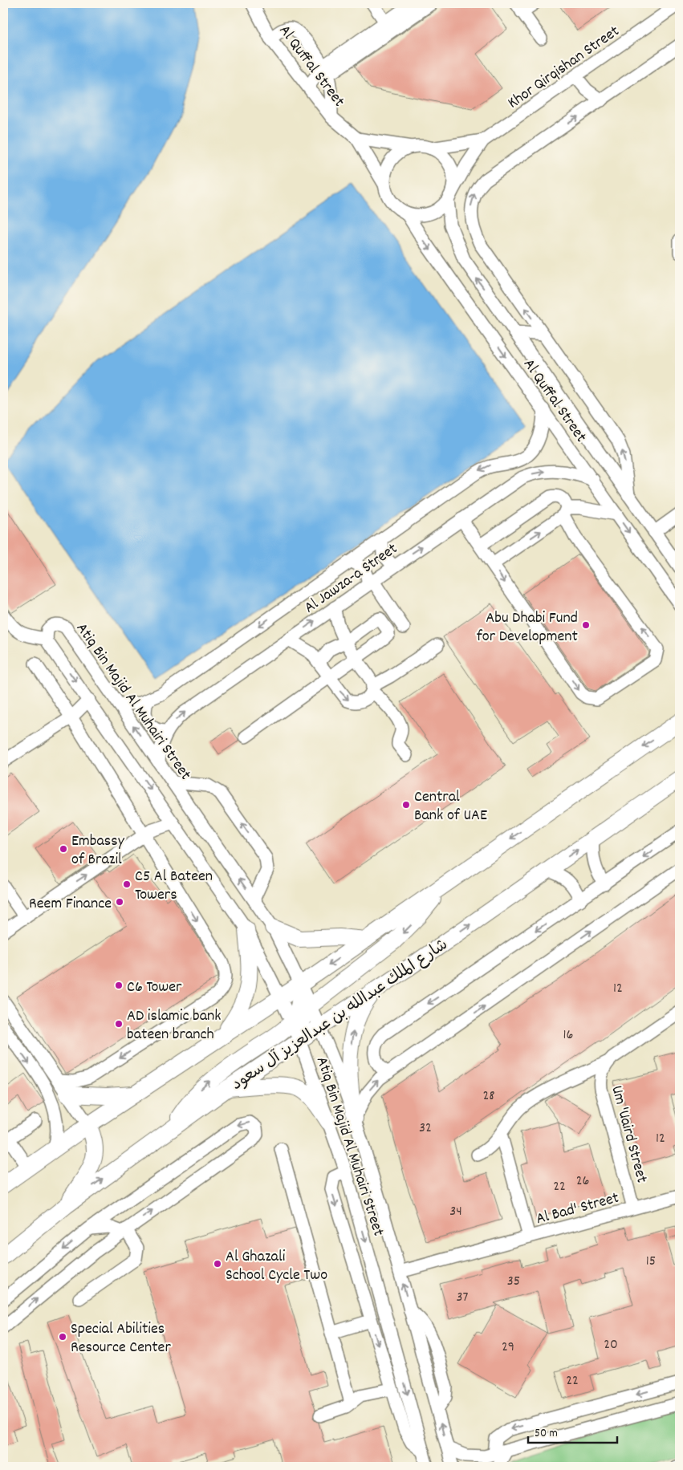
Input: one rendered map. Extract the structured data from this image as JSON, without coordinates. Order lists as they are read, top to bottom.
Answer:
{
  "streets": {
    "main road": ["شارع الملك عبدالله بن عبدالعزيز آل سعود"],
    "street": [
      "Al Quffal Street",
      "Khor Qirqishan Street",
      "Al Jawza-a Street",
      "Atiq Bin Majid Al Muhairi Street",
      "Um 'Uaird Street",
      "Al Bad' Street"
    ]
  },
  "crossings": [
    ["Al Quffal Street", "Khor Qirqishan Street"],
    ["Al Quffal Street", "Al Jawza-a Street"],
    ["Al Jawza-a Street", "Atiq Bin Majid Al Muhairi Street"],
    ["Atiq Bin Majid Al Muhairi Street", "شارع الملك عبدالله بن عبدالعزيز آل سعود"],
    ["Atiq Bin Majid Al Muhairi Street", "Al Bad' Street"],
    ["Um 'Uaird Street", "Al Bad' Street"]
  ],
  "places": [
    "Abu Dhabi Fund for Development",
    "Central Bank of UAE",
    "Embassy of Brazil",
    "C5 Al Bateen Towers",
    "Reem Finance",
    "C6 Tower",
    "AD islamic bank bateen branch",
    "Al Ghazali School Cycle Two",
    "Special Abilities Resource Center"
  ],
  "house_numbers": [
    "12",
    "16",
    "28",
    "32",
    "12",
    "26",
    "22",
    "34",
    "15",
    "35",
    "37",
    "20",
    "29",
    "22"
  ],
  "scale_bar": "50 m"
}
